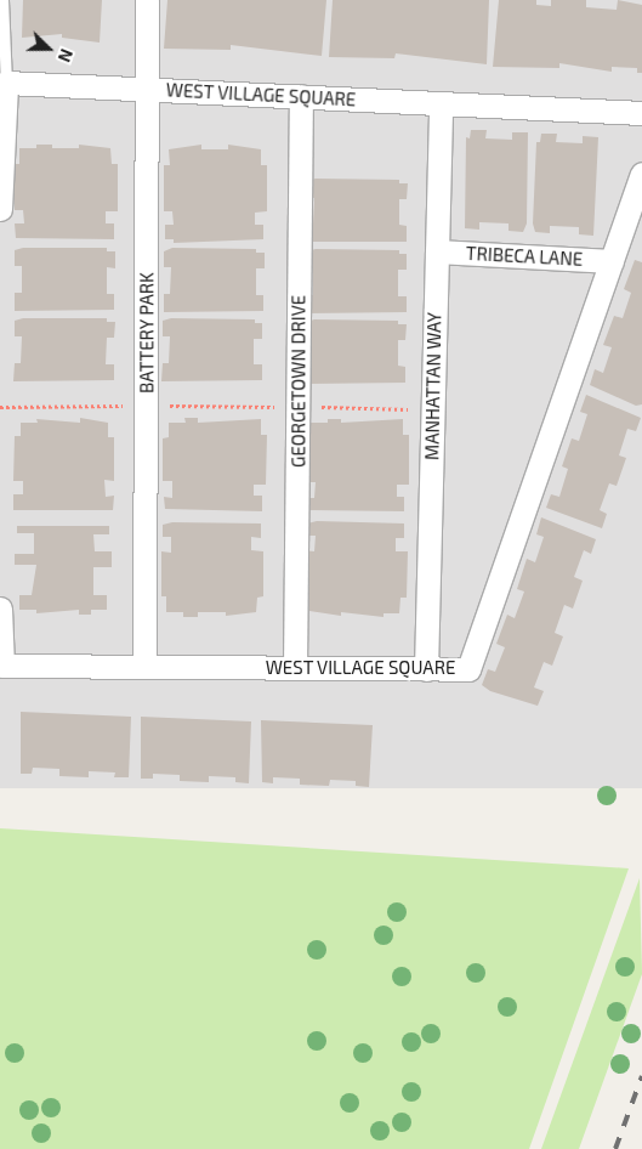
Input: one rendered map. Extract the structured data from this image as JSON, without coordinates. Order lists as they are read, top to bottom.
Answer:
{
  "streets": {
    "street": [
      "WEST VILLAGE SQUARE",
      "TRIBECA LANE",
      "BATTERY PARK",
      "GEORGETOWN DRIVE",
      "MANHATTAN WAY"
    ]
  },
  "crossings": [
    ["WEST VILLAGE SQUARE", "TRIBECA LANE"],
    ["WEST VILLAGE SQUARE", "BATTERY PARK"],
    ["WEST VILLAGE SQUARE", "GEORGETOWN DRIVE"],
    ["WEST VILLAGE SQUARE", "MANHATTAN WAY"],
    ["TRIBECA LANE", "MANHATTAN WAY"]
  ],
  "north": "right"
}
